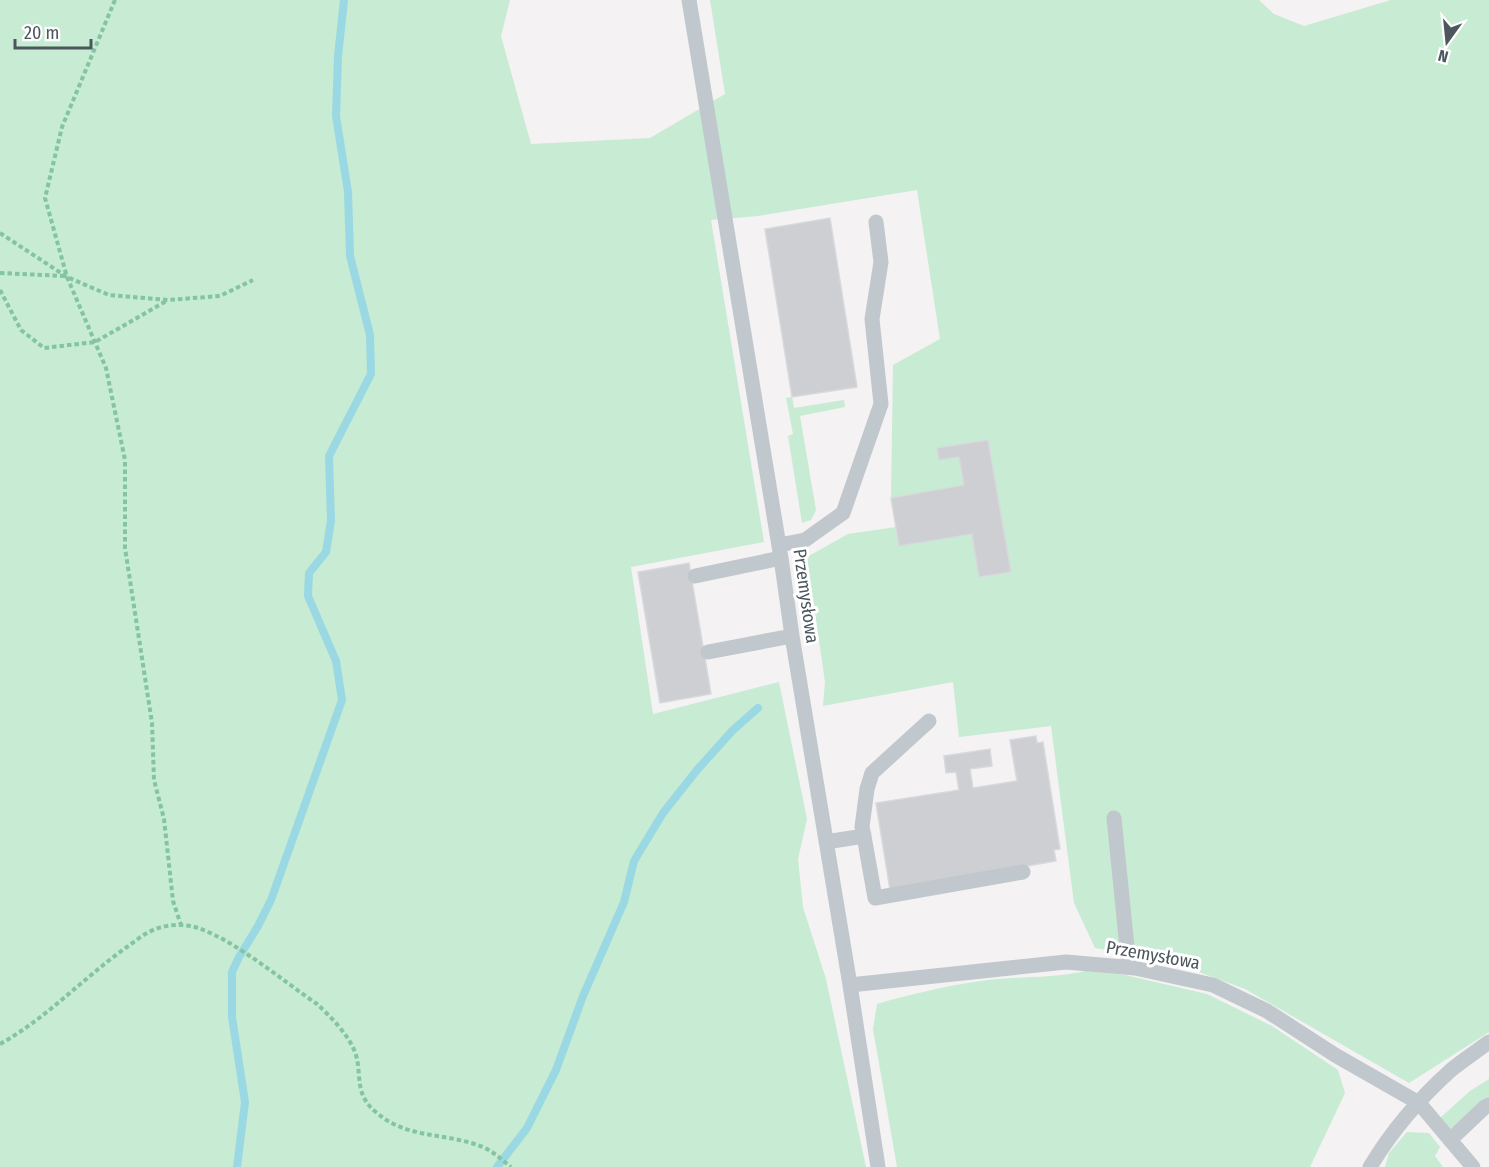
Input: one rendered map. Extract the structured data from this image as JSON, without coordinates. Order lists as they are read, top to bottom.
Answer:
{
  "streets": {
    "lane": ["Przemysłowa"]
  },
  "scale_bar": "20 m",
  "north": "bottom"
}
